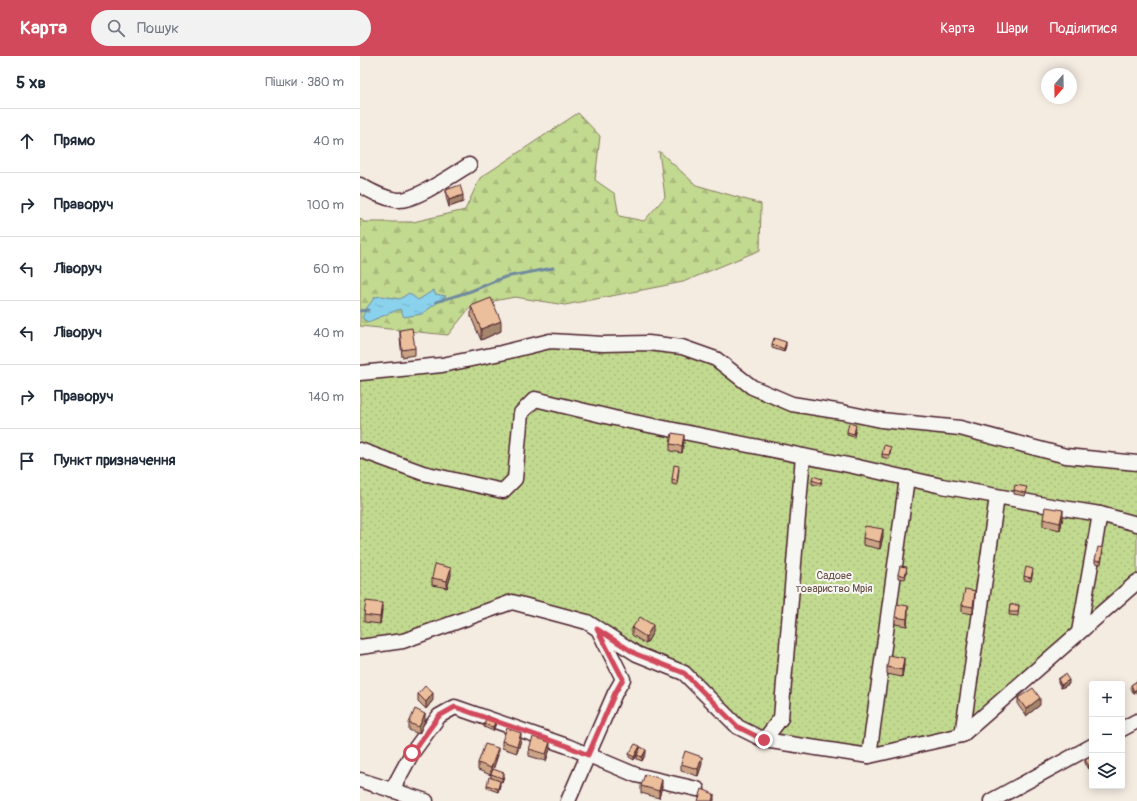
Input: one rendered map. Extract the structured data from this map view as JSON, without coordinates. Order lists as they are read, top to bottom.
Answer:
{
  "parks": ["Садове товариство Мрія"],
  "north": "bottom",
  "page": {
    "header": "Карта",
    "search": "Пошук",
    "nav": ["Карта", "Шари", "Поділитися"],
    "heading": ["5 хв", "Пішки · 380 m"],
    "list": [
      ["Прямо", "40 m"],
      ["Праворуч", "100 m"],
      ["Ліворуч", "60 m"],
      ["Ліворуч", "40 m"],
      ["Праворуч", "140 m"],
      "Пункт призначення"
    ],
    "map_buttons": ["+", "−"]
  }
}
